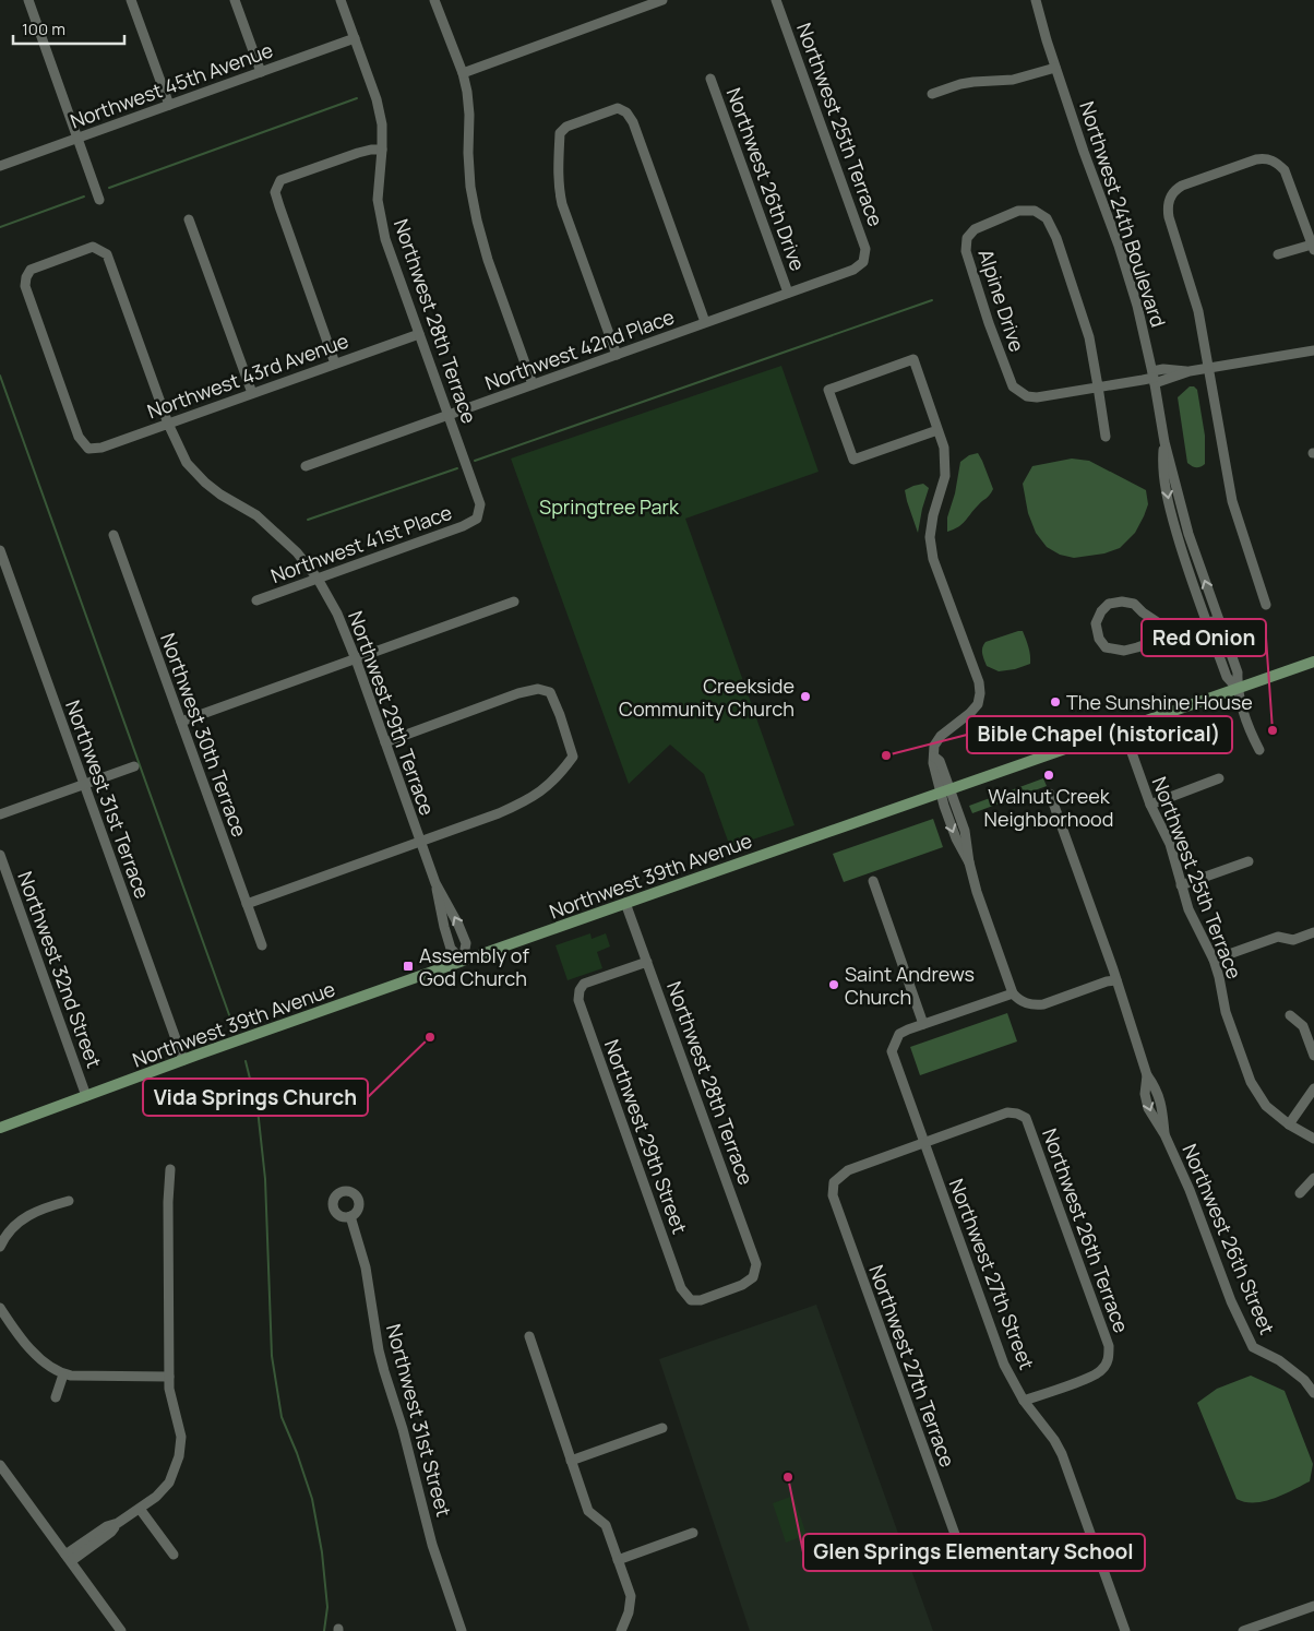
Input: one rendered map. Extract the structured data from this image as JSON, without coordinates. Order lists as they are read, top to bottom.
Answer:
{
  "streets": {
    "main road": ["Northwest 39th Avenue"],
    "street": [
      "Northwest 45th Avenue",
      "Northwest 25th Terrace",
      "Northwest 26th Drive",
      "Northwest 24th Boulevard",
      "Alpine Drive",
      "Northwest 28th Terrace",
      "Northwest 42nd Place",
      "Northwest 43rd Avenue",
      "Northwest 41st Place",
      "Northwest 29th Terrace",
      "Northwest 30th Terrace",
      "Northwest 31st Terrace",
      "Northwest 32nd Street",
      "Northwest 29th Street",
      "Northwest 26th Terrace",
      "Northwest 26th Street",
      "Northwest 27th Street",
      "Northwest 27th Terrace",
      "Northwest 31st Street"
    ]
  },
  "crossings": [
    ["Northwest 45th Avenue", "Northwest 28th Terrace"],
    ["Northwest 25th Terrace", "Northwest 42nd Place"],
    ["Northwest 25th Terrace", "Northwest 39th Avenue"],
    ["Northwest 26th Drive", "Northwest 42nd Place"],
    ["Northwest 24th Boulevard", "Alpine Drive"],
    ["Northwest 24th Boulevard", "Northwest 39th Avenue"],
    ["Northwest 28th Terrace", "Northwest 42nd Place"],
    ["Northwest 28th Terrace", "Northwest 43rd Avenue"],
    ["Northwest 28th Terrace", "Northwest 41st Place"],
    ["Northwest 28th Terrace", "Northwest 39th Avenue"],
    ["Northwest 28th Terrace", "Northwest 29th Street"],
    ["Northwest 43rd Avenue", "Northwest 29th Terrace"],
    ["Northwest 41st Place", "Northwest 29th Terrace"],
    ["Northwest 29th Terrace", "Northwest 39th Avenue"],
    ["Northwest 31st Terrace", "Northwest 39th Avenue"],
    ["Northwest 39th Avenue", "Northwest 32nd Street"],
    ["Northwest 26th Terrace", "Northwest 27th Street"],
    ["Northwest 26th Terrace", "Northwest 27th Terrace"],
    ["Northwest 27th Street", "Northwest 27th Terrace"]
  ],
  "parks": ["Springtree Park"],
  "places": {
    "other": [
      "Creekside Community Church",
      "The Sunshine House",
      "Red Onion",
      "Bible Chapel (historical)",
      "Walnut Creek Neighborhood",
      "Saint Andrews Church",
      "Vida Springs Church",
      "Glen Springs Elementary School"
    ],
    "transit": ["Assembly of God Church"]
  },
  "scale_bar": "100 m"
}
